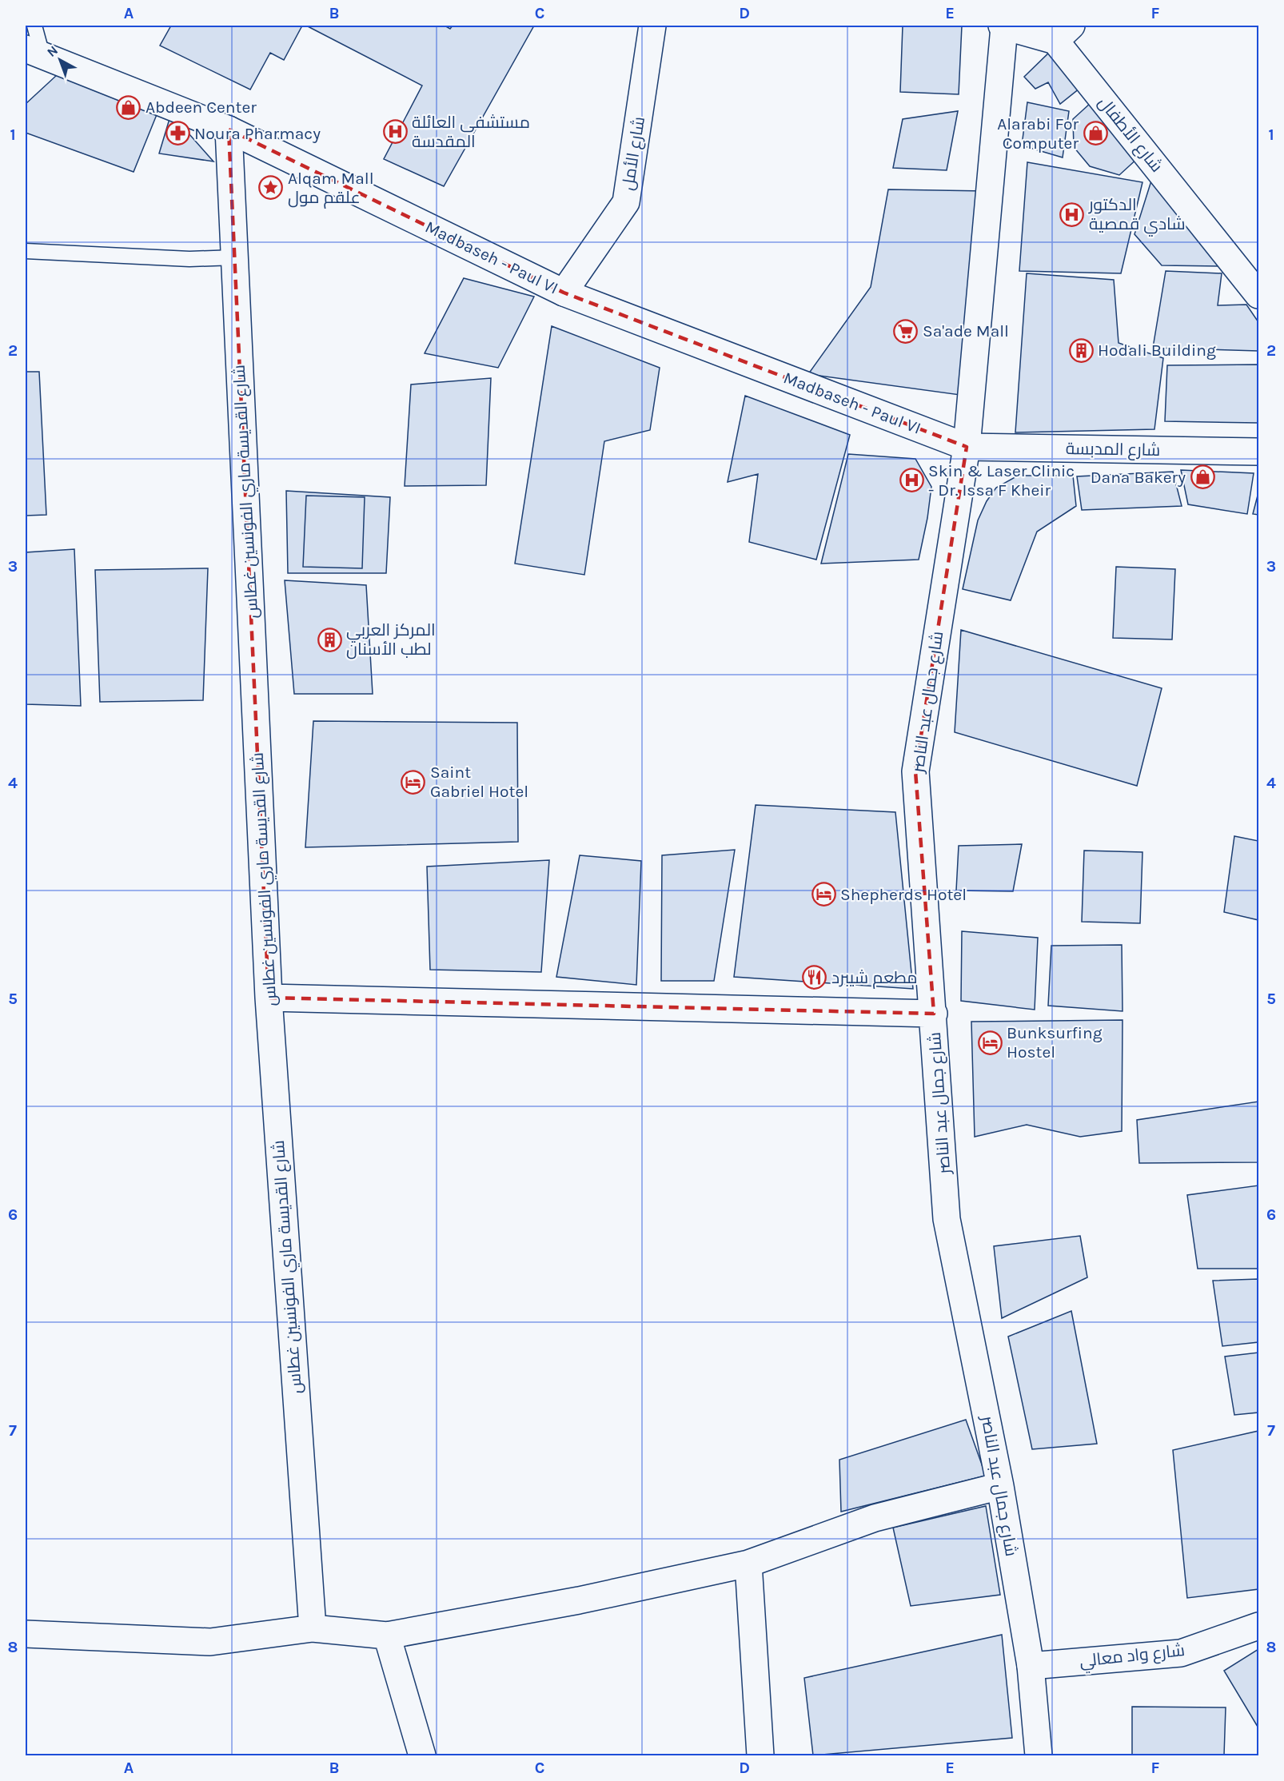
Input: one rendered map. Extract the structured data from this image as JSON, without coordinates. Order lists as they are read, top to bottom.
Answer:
{
  "streets": {
    "street": [
      "شارع الأطفال",
      "شارع الأمل",
      "Madbaseh - Paul VI",
      "شارع المدبسة",
      "شارع القديسة ماري الفونسين غطاس",
      "شارع جمال عبد الناصر",
      "شارع واد معالي"
    ]
  },
  "crossings": [
    ["شارع الأطفال", "شارع جمال عبد الناصر"],
    ["شارع الأمل", "Madbaseh - Paul VI"],
    ["Madbaseh - Paul VI", "شارع المدبسة"],
    ["Madbaseh - Paul VI", "شارع القديسة ماري الفونسين غطاس"],
    ["Madbaseh - Paul VI", "شارع جمال عبد الناصر"],
    ["شارع المدبسة", "شارع جمال عبد الناصر"],
    ["شارع جمال عبد الناصر", "شارع واد معالي"]
  ],
  "places": {
    "shop": ["Abdeen Center", "Alarabi For Computer", "Dana Bakery"],
    "hospital": ["مستشفى العائلة المقدسة", "الدكتور شادي قمصية", "Skin & Laser Clinic - Dr. Issa F Kheir"],
    "pharmacy": ["Noura Pharmacy"],
    "place": ["Alqam Mall علقم مول"],
    "supermarket": ["Sa'ade Mall"],
    "building": ["Hodali Building", "المركز العربي لطب الأسنان"],
    "hotel": ["Saint Gabriel Hotel", "Shepherds Hotel", "Bunksurfing Hostel"],
    "restaurant": ["مطعم شيبرد"]
  },
  "north": "top left",
  "grid": {
    "columns": [
      "A",
      "B",
      "C",
      "D",
      "E",
      "F"
    ],
    "rows": [
      "1",
      "2",
      "3",
      "4",
      "5",
      "6",
      "7",
      "8"
    ]
  }
}
